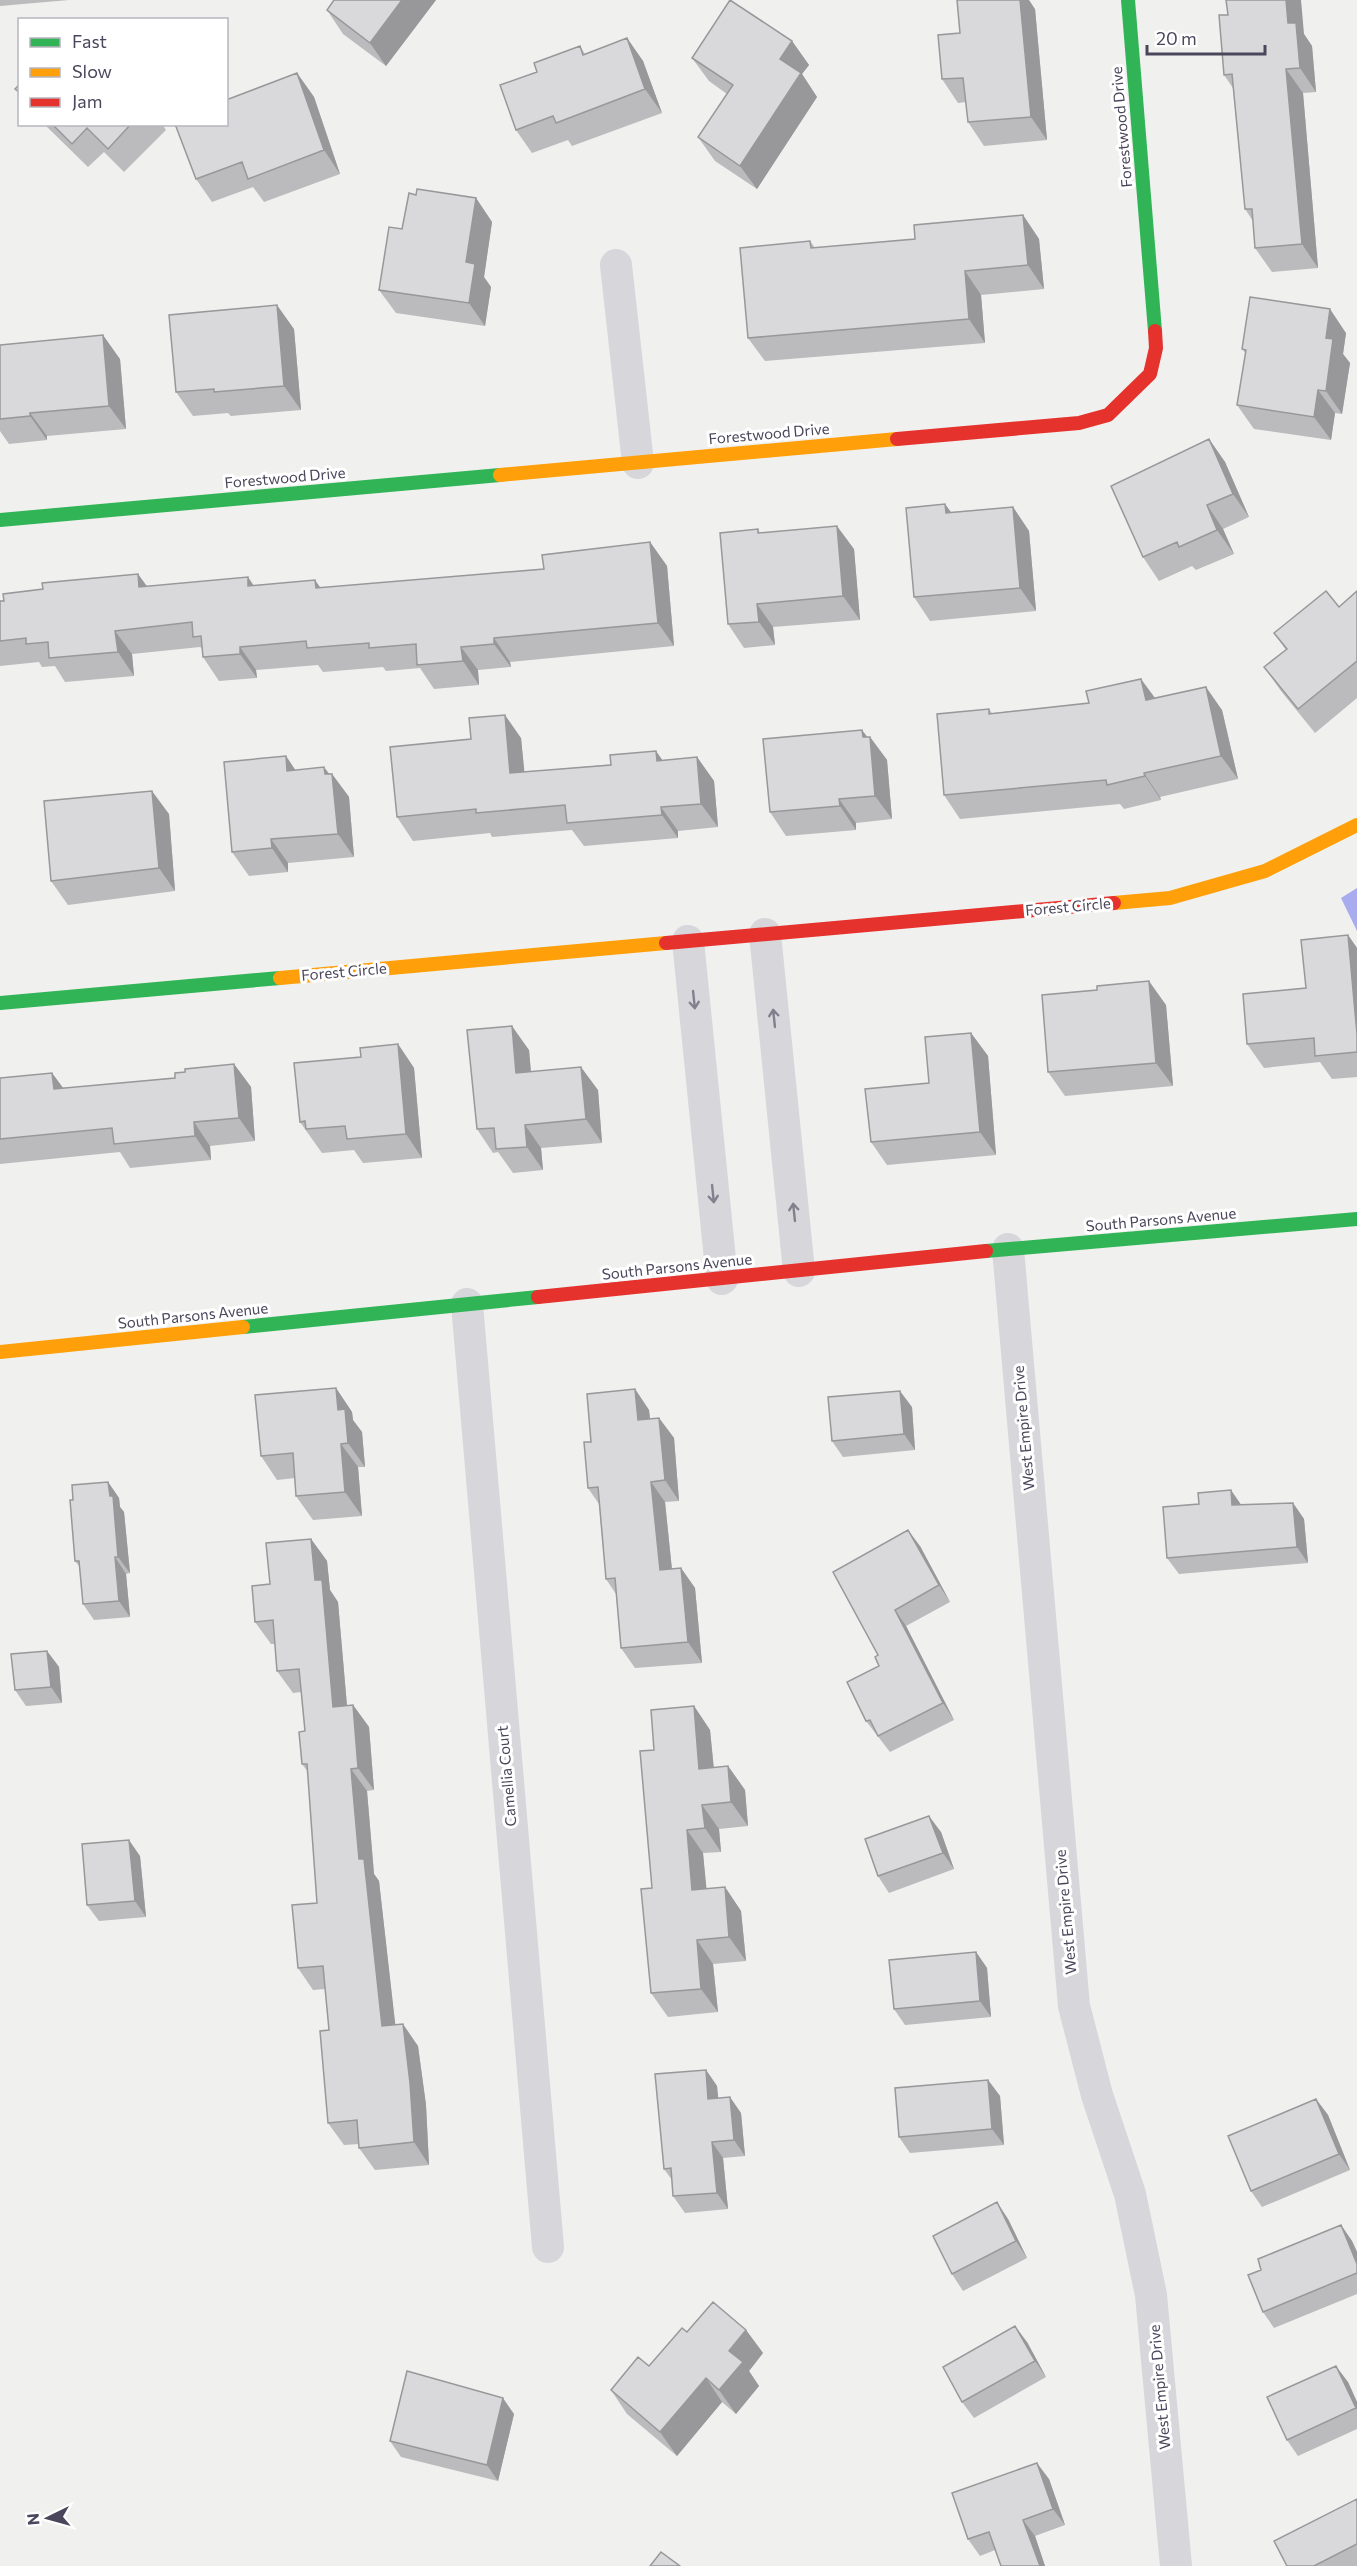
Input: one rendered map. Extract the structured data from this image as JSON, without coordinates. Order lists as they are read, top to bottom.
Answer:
{
  "streets": {
    "street": [
      "Forestwood Drive",
      "Forest Circle",
      "South Parsons Avenue",
      "West Empire Drive",
      "Camellia Court"
    ]
  },
  "crossings": [
    ["South Parsons Avenue", "West Empire Drive"],
    ["South Parsons Avenue", "Camellia Court"]
  ],
  "legend": ["Fast", "Slow", "Jam"],
  "scale_bar": "20 m",
  "north": "left"
}
